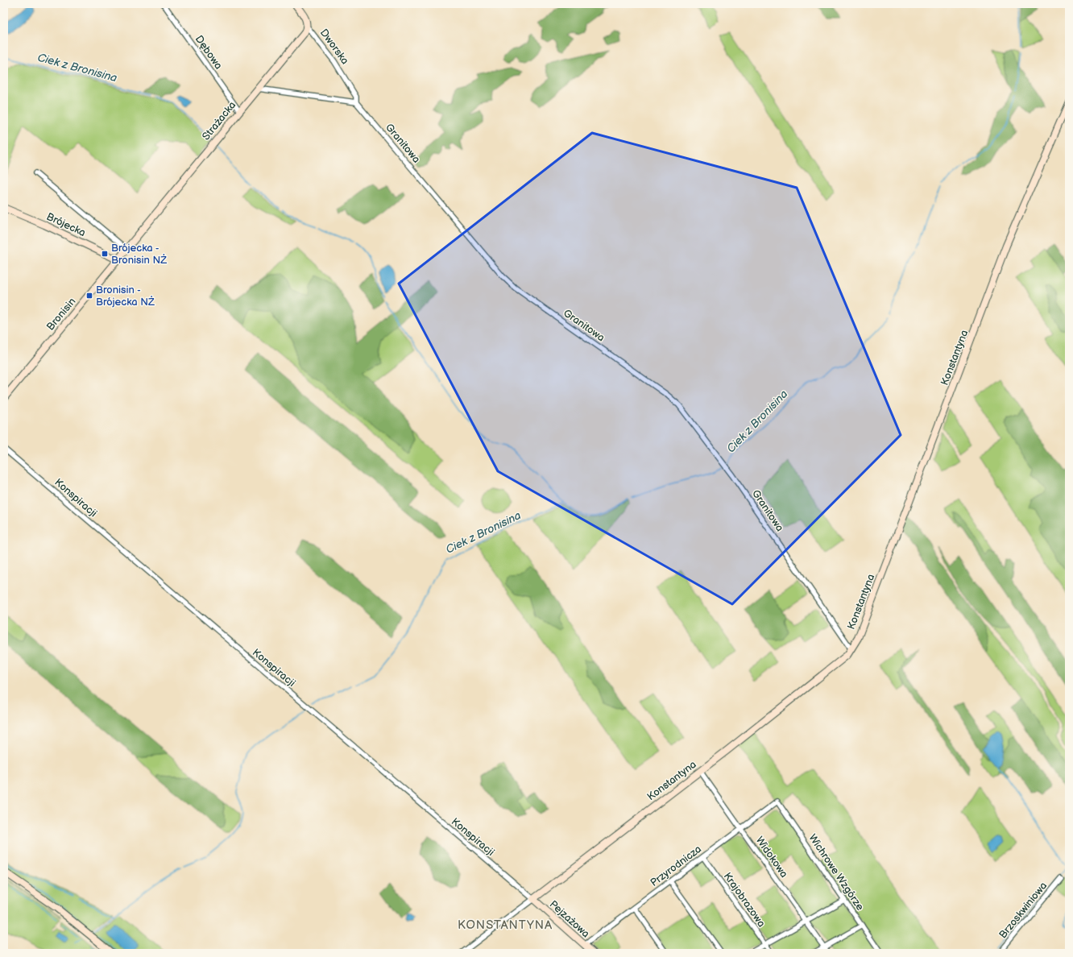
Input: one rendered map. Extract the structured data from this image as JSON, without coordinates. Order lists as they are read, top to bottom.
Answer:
{
  "streets": {
    "street": [
      "Dworska",
      "Dębowa",
      "Strażacka",
      "Granitowa",
      "Brójecka",
      "Bronisin",
      "Konstantyna",
      "Konspiracji",
      "Widokowa",
      "Przyrodnicza",
      "Wichrowe Wzgórze",
      "Krajobrazowa",
      "Brzoskwiniowa",
      "Pejzażowa"
    ]
  },
  "crossings": [
    ["Dworska", "Strażacka"],
    ["Dworska", "Granitowa"],
    ["Dębowa", "Strażacka"],
    ["Strażacka", "Bronisin"],
    ["Granitowa", "Konstantyna"],
    ["Brójecka", "Bronisin"],
    ["Konstantyna", "Konspiracji"],
    ["Konstantyna", "Widokowa"],
    ["Konstantyna", "Pejzażowa"],
    ["Konspiracji", "Pejzażowa"],
    ["Widokowa", "Przyrodnicza"],
    ["Przyrodnicza", "Wichrowe Wzgórze"],
    ["Przyrodnicza", "Krajobrazowa"],
    ["Przyrodnicza", "Pejzażowa"]
  ],
  "districts": ["KONSTANTYNA"],
  "water": ["Ciek z Bronisina"],
  "places": {
    "transit": ["Brójecka - Bronisin NŻ", "Bronisin - Brójecka NŻ"]
  }
}
